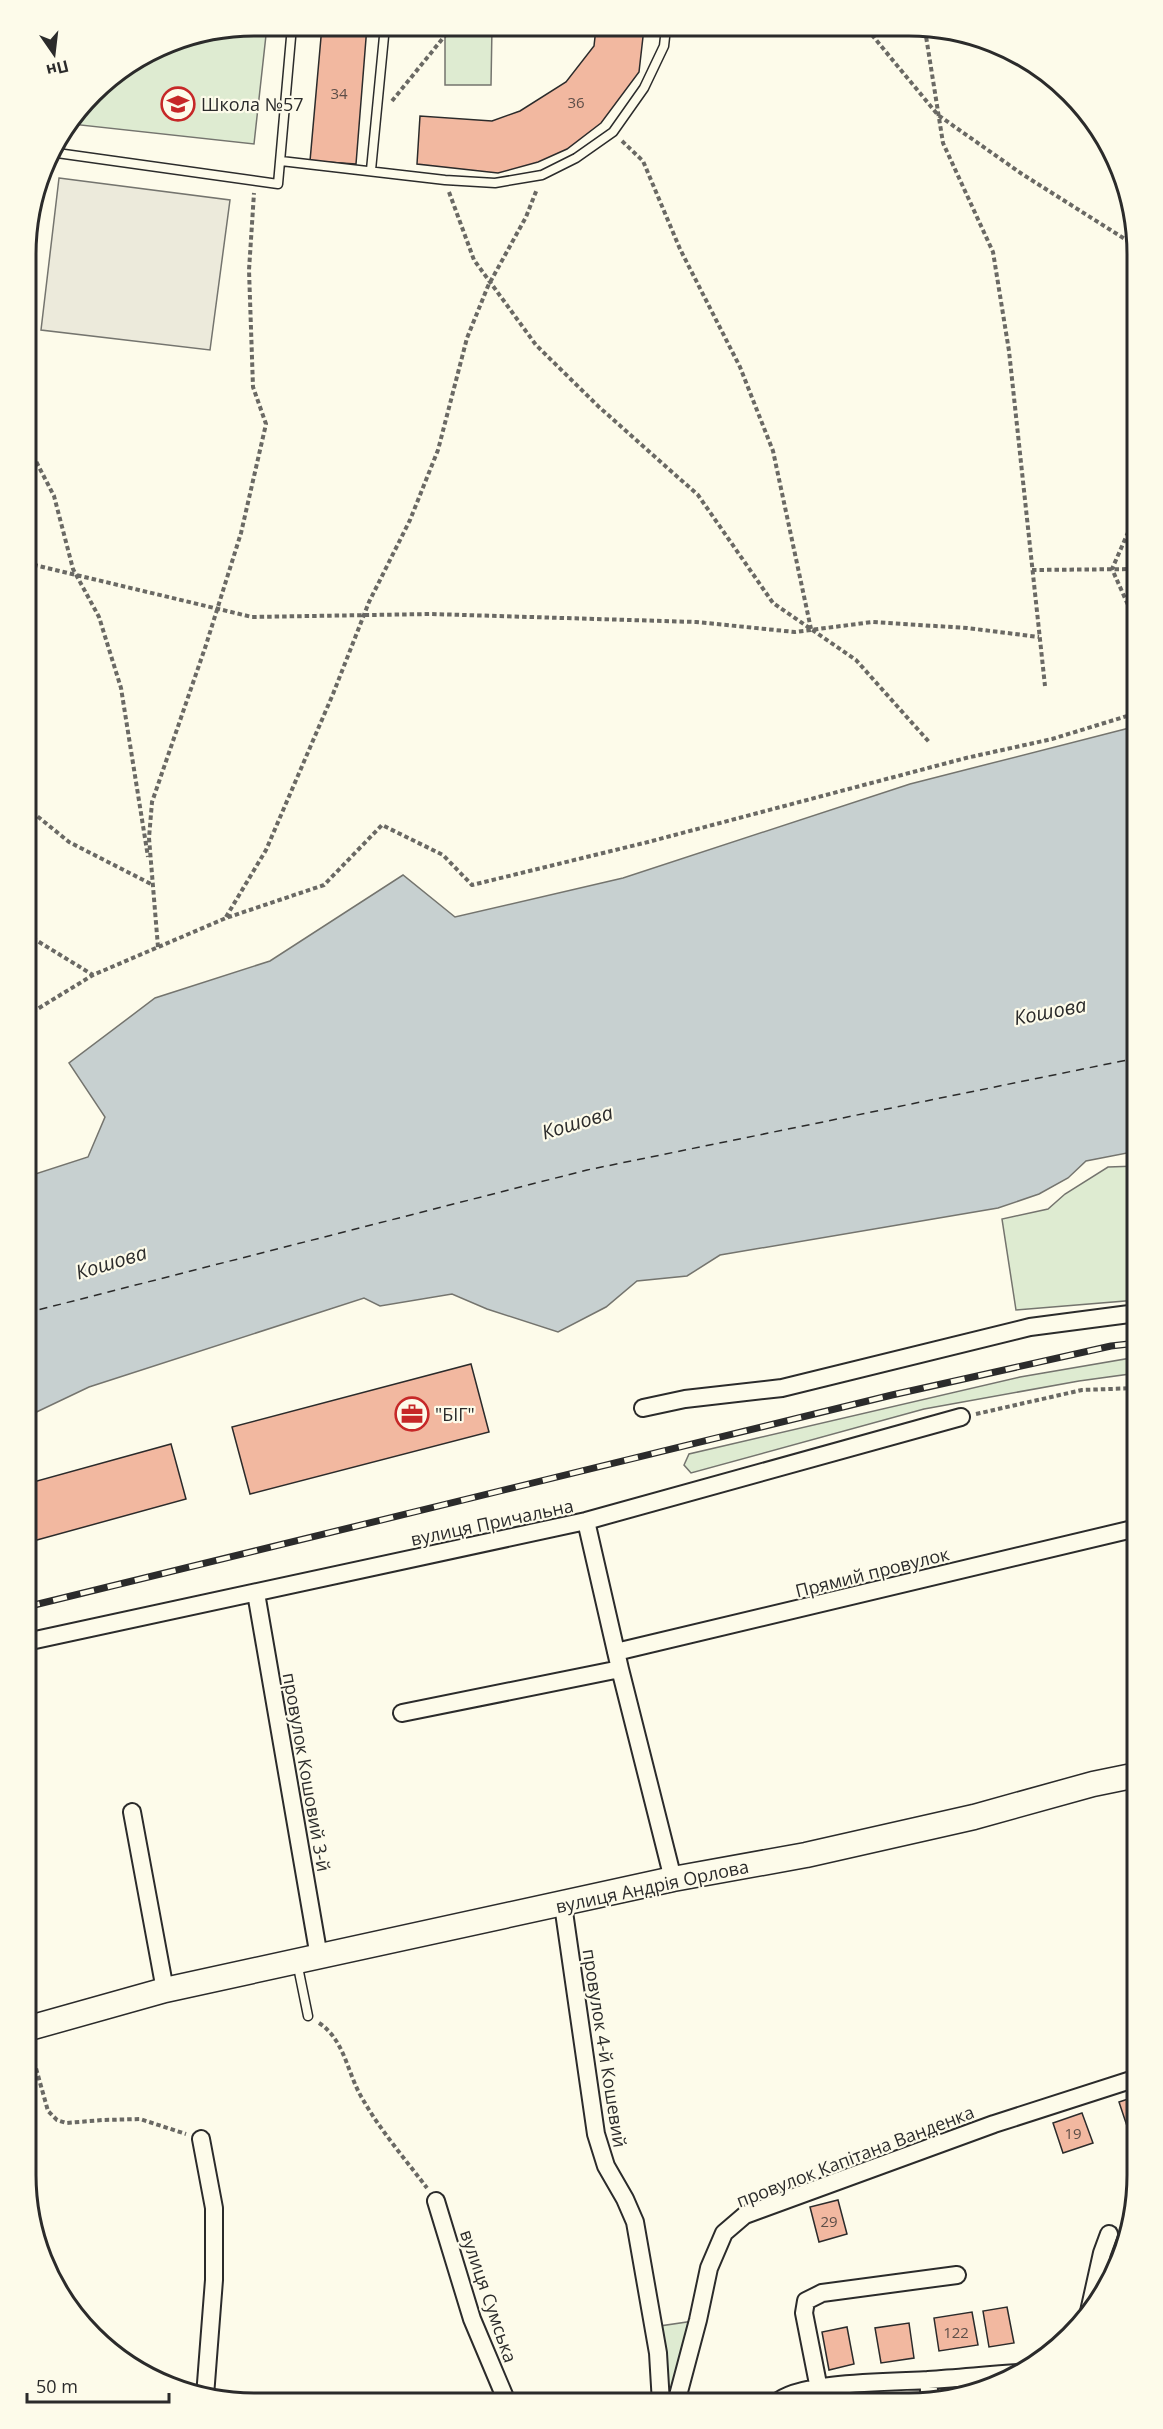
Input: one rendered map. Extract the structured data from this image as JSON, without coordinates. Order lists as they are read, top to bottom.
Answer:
{
  "streets": {
    "street": [
      "вулиця Причальна",
      "Прямий провулок",
      "провулок Кошовий 3-й",
      "вулиця Андрія Орлова",
      "провулок 4-й Кошевий",
      "провулок Капітана Ванденка",
      "вулиця Сумська"
    ]
  },
  "crossings": [
    ["вулиця Причальна", "провулок Кошовий 3-й"],
    ["провулок Кошовий 3-й", "вулиця Андрія Орлова"],
    ["вулиця Андрія Орлова", "провулок 4-й Кошевий"]
  ],
  "water": ["Кошова"],
  "places": {
    "school or university": ["Школа №57"],
    "office": ["\"БІГ\""]
  },
  "house_numbers": [
    "34",
    "36",
    "19",
    "29",
    "122"
  ],
  "scale_bar": "50 m",
  "north": "bottom"
}
